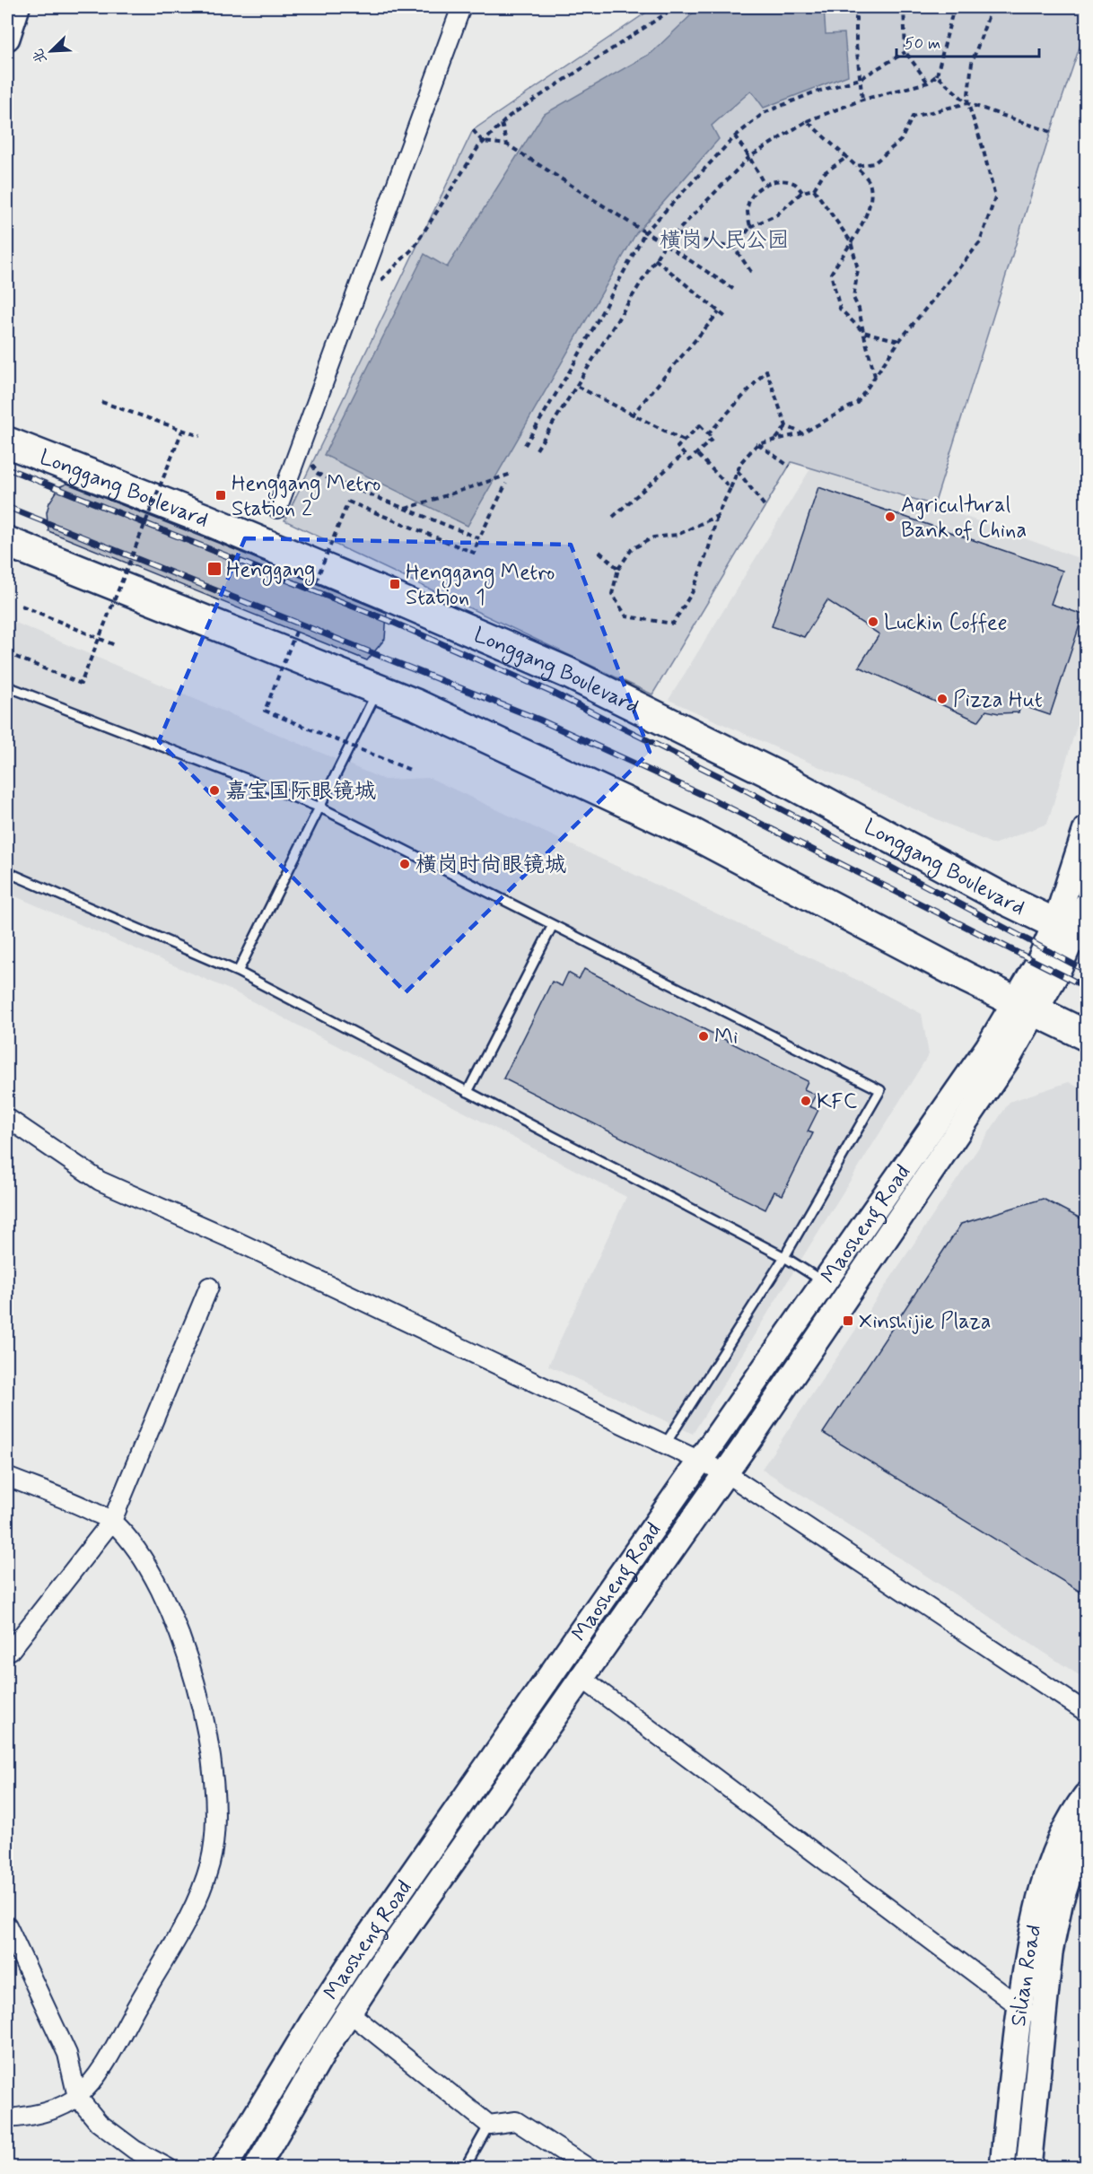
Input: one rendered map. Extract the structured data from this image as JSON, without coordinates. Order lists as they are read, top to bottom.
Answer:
{
  "streets": {
    "highway": ["Longgang Boulevard"],
    "street": ["Maosheng Road", "Silian Road"]
  },
  "parks": ["横岗人民公园"],
  "places": {
    "transit": [
      "Henggang Metro Station 2",
      "Henggang",
      "Henggang Metro Station 1",
      "Xinshijie Plaza"
    ],
    "other": [
      "Agricultural Bank of China",
      "Luckin Coffee",
      "Pizza Hut",
      "嘉宝国际眼镜城",
      "横岗时尚眼镜城",
      "Mi",
      "KFC"
    ]
  },
  "scale_bar": "50 m",
  "north": "bottom left"
}
